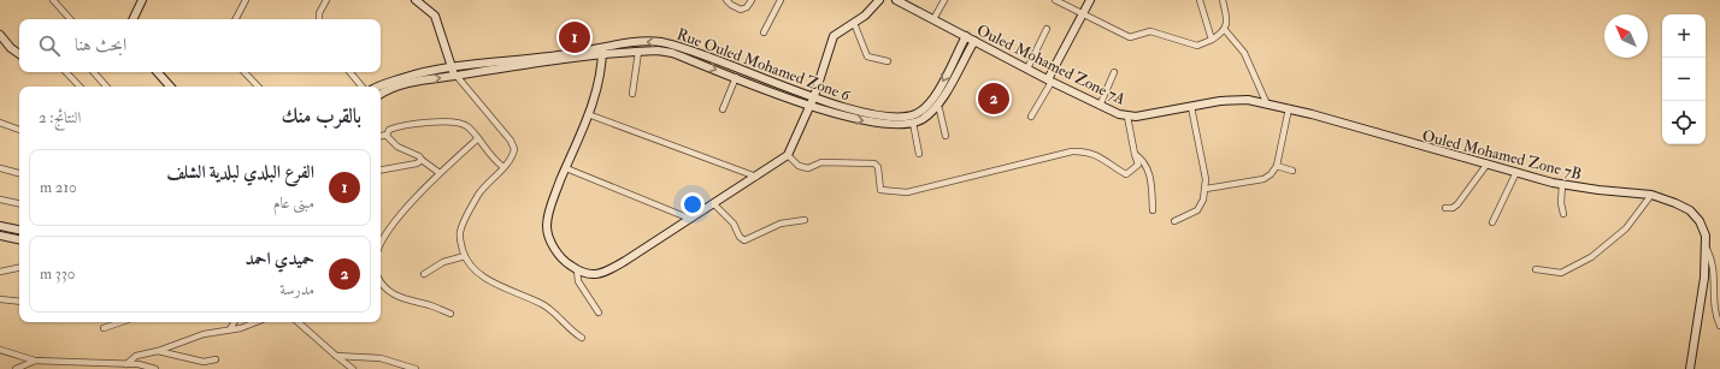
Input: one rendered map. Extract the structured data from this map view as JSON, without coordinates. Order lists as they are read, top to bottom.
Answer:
{
  "streets": {
    "street": ["Rue Ouled Mohamed Zone 6", "Ouled Mohamed Zone 7A", "Ouled Mohamed Zone 7B"]
  },
  "crossings": [
    ["Rue Ouled Mohamed Zone 6", "Ouled Mohamed Zone 7A"],
    ["Ouled Mohamed Zone 7A", "Ouled Mohamed Zone 7B"]
  ],
  "north": "top left",
  "page": {
    "map_buttons": ["+", "−"],
    "pins": ["1", "2"],
    "search": "ابحث هنا",
    "heading": ["بالقرب منك", "النتائج: 2"],
    "list": [
      {
        "mark": "1",
        "name": "الفرع البلدي لبلدية الشلف",
        "note": "مبنى عام",
        "value": "210 m"
      },
      {
        "mark": "2",
        "name": "حميدي احمد",
        "note": "مدرسة",
        "value": "330 m"
      }
    ]
  }
}
